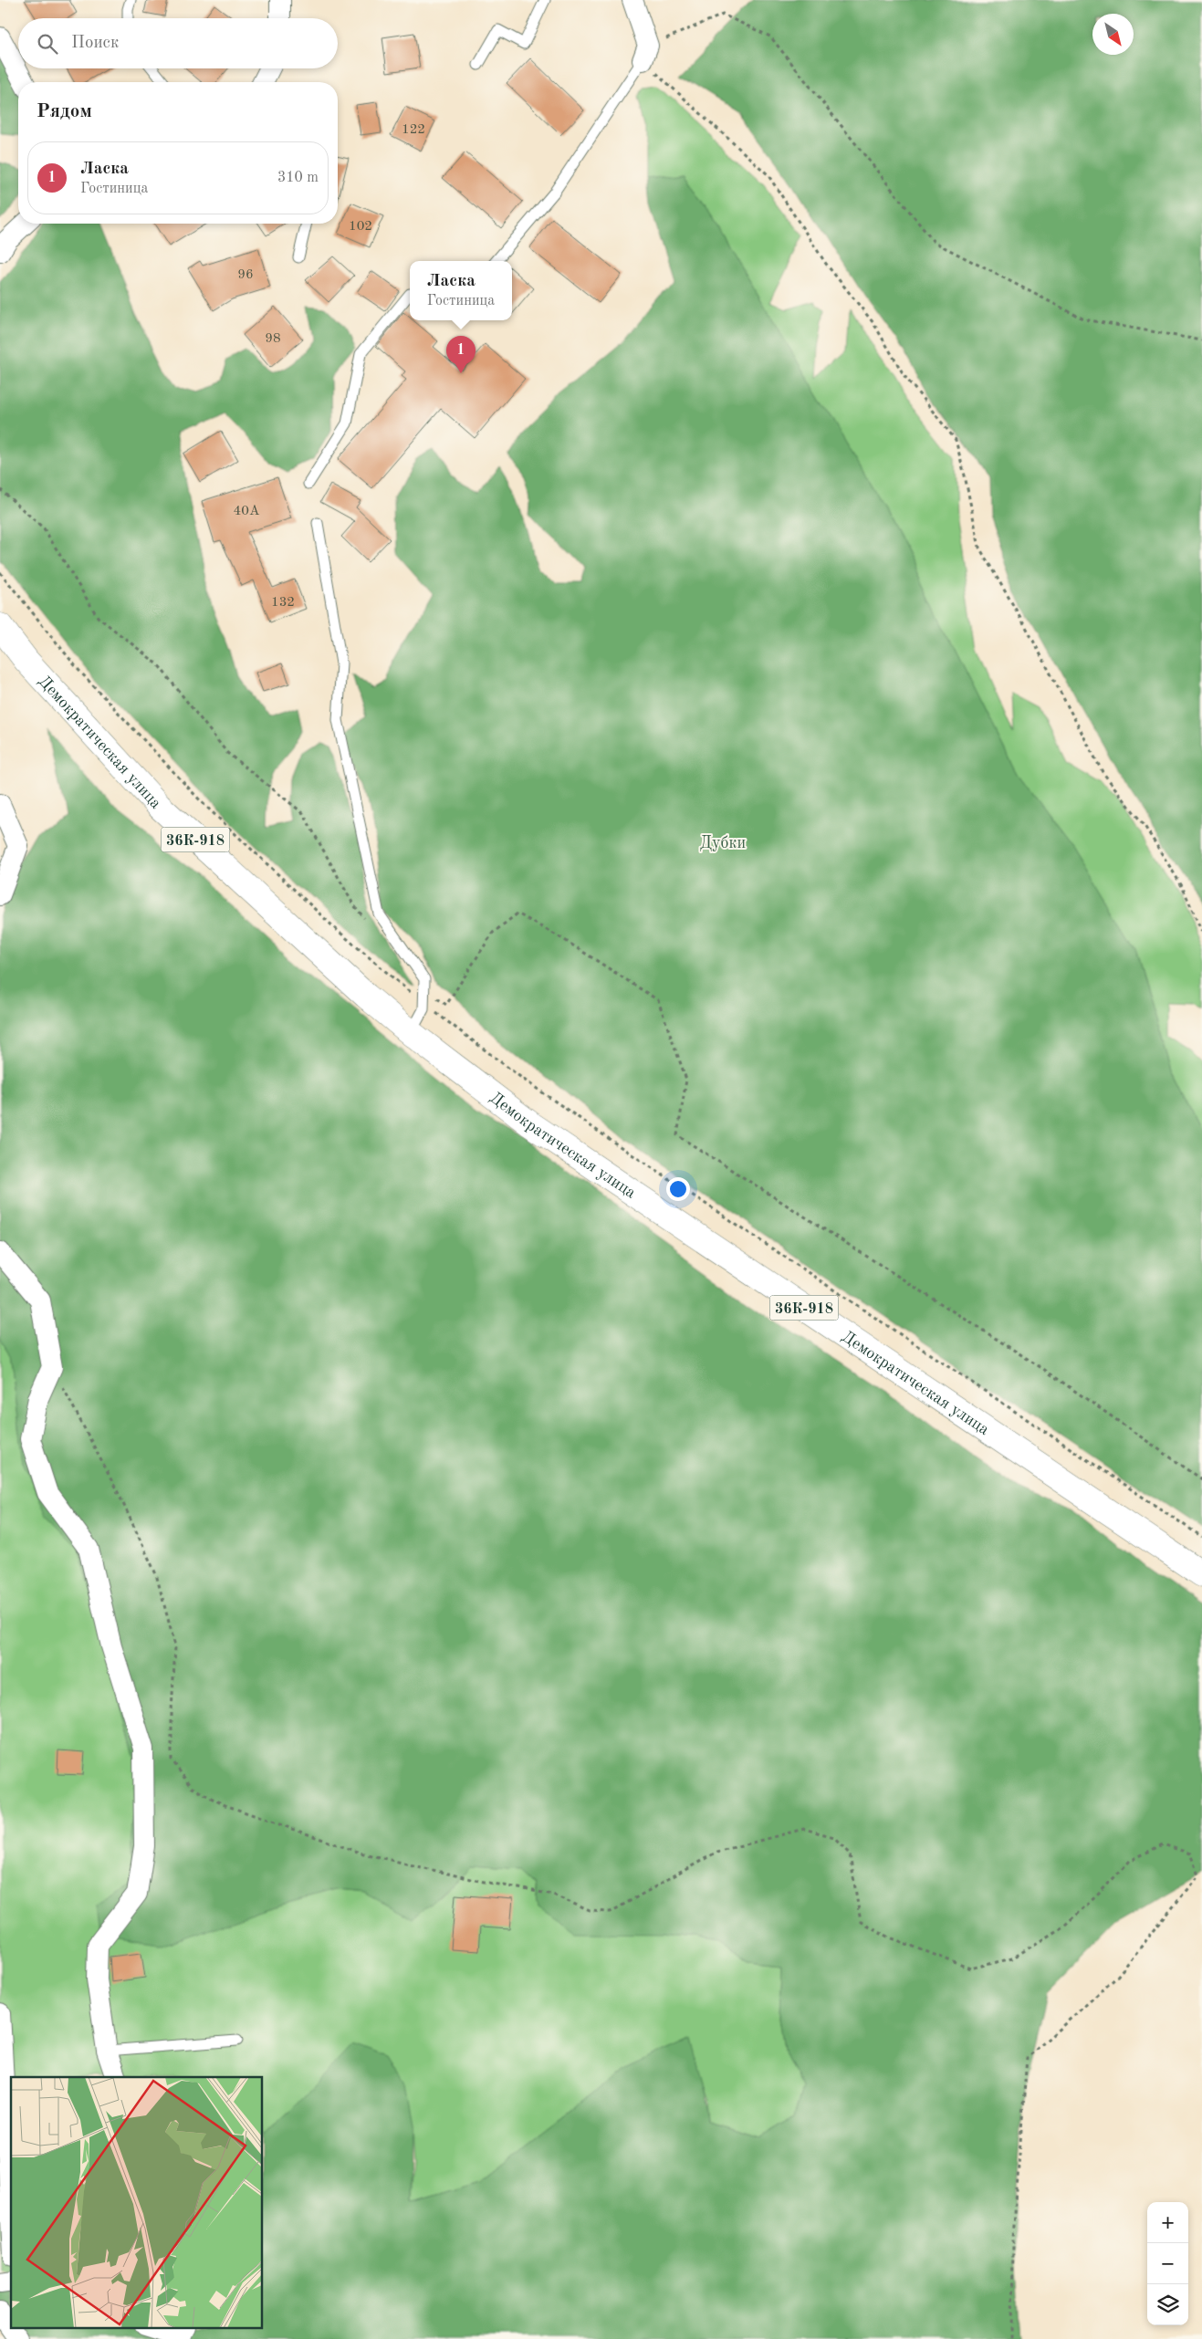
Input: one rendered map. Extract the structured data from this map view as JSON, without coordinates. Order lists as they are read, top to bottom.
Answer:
{
  "streets": {
    "main road": ["Демократическая улица", "36К-918"]
  },
  "parks": ["Дубки"],
  "house_numbers": [
    "122",
    "102",
    "96",
    "98",
    "40А",
    "132"
  ],
  "north": "bottom right",
  "page": {
    "search": "Поиск",
    "heading": "Рядом",
    "list": [
      {
        "mark": "1",
        "name": "Ласка",
        "note": "Гостиница",
        "value": "310 m"
      }
    ],
    "popup": ["Ласка", "Гостиница"],
    "pins": "1",
    "map_buttons": ["+", "−"]
  }
}
